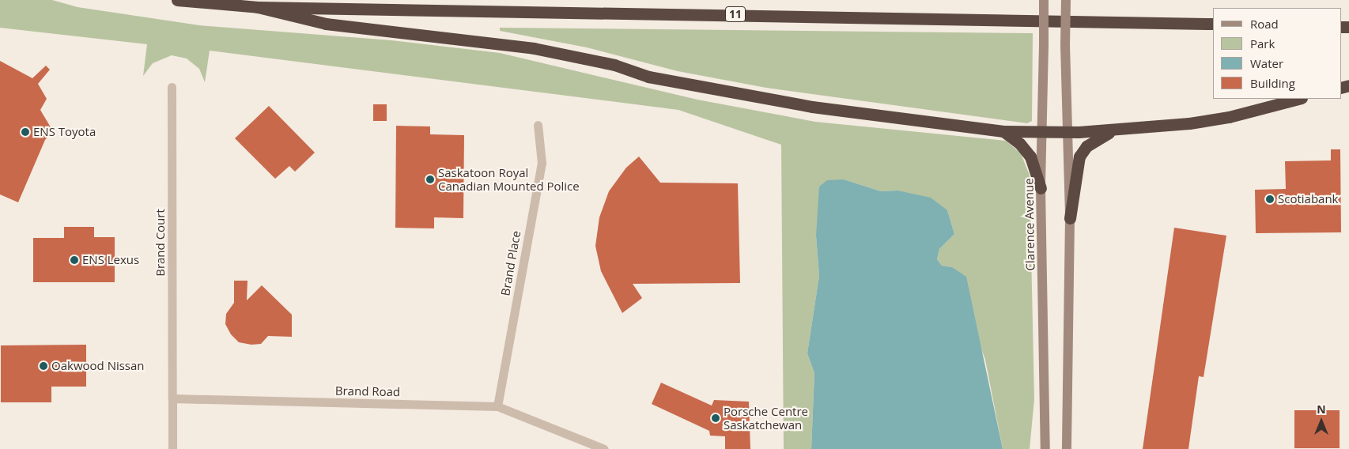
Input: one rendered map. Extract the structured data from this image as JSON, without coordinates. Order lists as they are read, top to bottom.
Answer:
{
  "streets": {
    "highway": ["11"],
    "main road": ["Clarence Avenue"],
    "street": ["Brand Court", "Brand Place", "Brand Road"]
  },
  "crossings": [
    ["Brand Court", "Brand Road"],
    ["Brand Place", "Brand Road"]
  ],
  "places": [
    "ENS Toyota",
    "Saskatoon Royal Canadian Mounted Police",
    "Scotiabank",
    "ENS Lexus",
    "Oakwood Nissan",
    "Porsche Centre Saskatchewan"
  ],
  "legend": [
    "Road",
    "Park",
    "Water",
    "Building"
  ],
  "north": "top"
}
